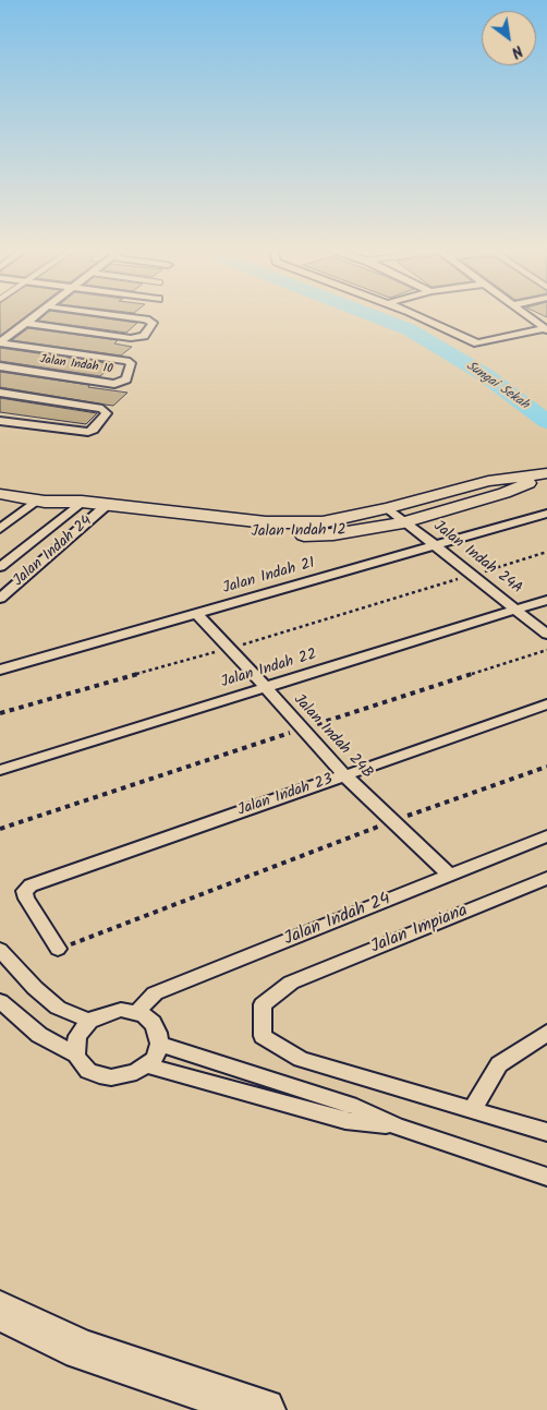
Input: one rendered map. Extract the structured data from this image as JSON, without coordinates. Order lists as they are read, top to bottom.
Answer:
{
  "streets": {
    "street": [
      "Jalan Indah 10",
      "Jalan Indah 12",
      "Jalan Indah 24",
      "Jalan Indah 24A",
      "Jalan Indah 21",
      "Jalan Indah 22",
      "Jalan Indah 24B",
      "Jalan Indah 23",
      "Jalan Impiana"
    ]
  },
  "crossings": [
    ["Jalan Indah 12", "Jalan Indah 24"],
    ["Jalan Indah 12", "Jalan Indah 24A"],
    ["Jalan Indah 24", "Jalan Indah 24B"],
    ["Jalan Indah 24A", "Jalan Indah 21"],
    ["Jalan Indah 24A", "Jalan Indah 22"],
    ["Jalan Indah 21", "Jalan Indah 24B"],
    ["Jalan Indah 22", "Jalan Indah 24B"],
    ["Jalan Indah 24B", "Jalan Indah 23"]
  ],
  "water": ["Sungai Sekah"],
  "north": "bottom right"
}
